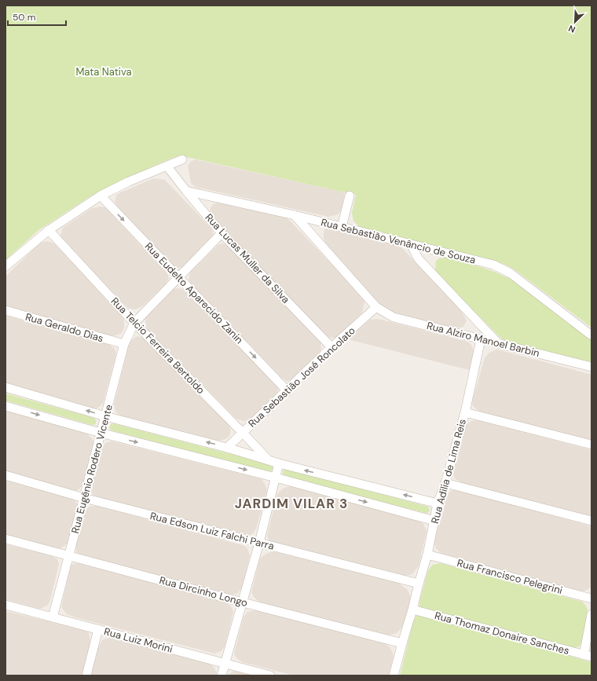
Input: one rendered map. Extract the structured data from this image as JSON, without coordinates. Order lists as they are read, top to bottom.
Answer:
{
  "streets": {
    "street": [
      "Rua Sebastião Venâncio de Souza",
      "Rua Lucas Muller da Silva",
      "Rua Eudelto Aparecido Zanin",
      "Rua Geraldo Dias",
      "Rua Alziro Manoel Barbin",
      "Rua Telcio Ferreira Bertoldo",
      "Rua Sebastião José Roncolato",
      "Rua Eugênio Rodero Vicente",
      "Rua Adilia de Lima Reis",
      "Rua Edson Luiz Falchi Parra",
      "Rua Francisco Pelegrini",
      "Rua Dircinho Longo",
      "Rua Thomaz Donaire Sanches",
      "Rua Luiz Morini"
    ]
  },
  "crossings": [
    ["Rua Sebastião Venâncio de Souza", "Rua Lucas Muller da Silva"],
    ["Rua Sebastião Venâncio de Souza", "Rua Alziro Manoel Barbin"],
    ["Rua Lucas Muller da Silva", "Rua Sebastião José Roncolato"],
    ["Rua Eudelto Aparecido Zanin", "Rua Sebastião José Roncolato"],
    ["Rua Geraldo Dias", "Rua Eugênio Rodero Vicente"],
    ["Rua Alziro Manoel Barbin", "Rua Sebastião José Roncolato"],
    ["Rua Alziro Manoel Barbin", "Rua Adilia de Lima Reis"],
    ["Rua Telcio Ferreira Bertoldo", "Rua Sebastião José Roncolato"],
    ["Rua Telcio Ferreira Bertoldo", "Rua Eugênio Rodero Vicente"],
    ["Rua Eugênio Rodero Vicente", "Rua Edson Luiz Falchi Parra"],
    ["Rua Eugênio Rodero Vicente", "Rua Dircinho Longo"],
    ["Rua Eugênio Rodero Vicente", "Rua Luiz Morini"],
    ["Rua Adilia de Lima Reis", "Rua Edson Luiz Falchi Parra"],
    ["Rua Adilia de Lima Reis", "Rua Francisco Pelegrini"],
    ["Rua Adilia de Lima Reis", "Rua Dircinho Longo"],
    ["Rua Adilia de Lima Reis", "Rua Thomaz Donaire Sanches"]
  ],
  "one_way": ["Rua Eudelto Aparecido Zanin"],
  "districts": ["JARDIM VILAR 3"],
  "parks": ["Mata Nativa"],
  "scale_bar": "50 m",
  "north": "bottom left"
}
